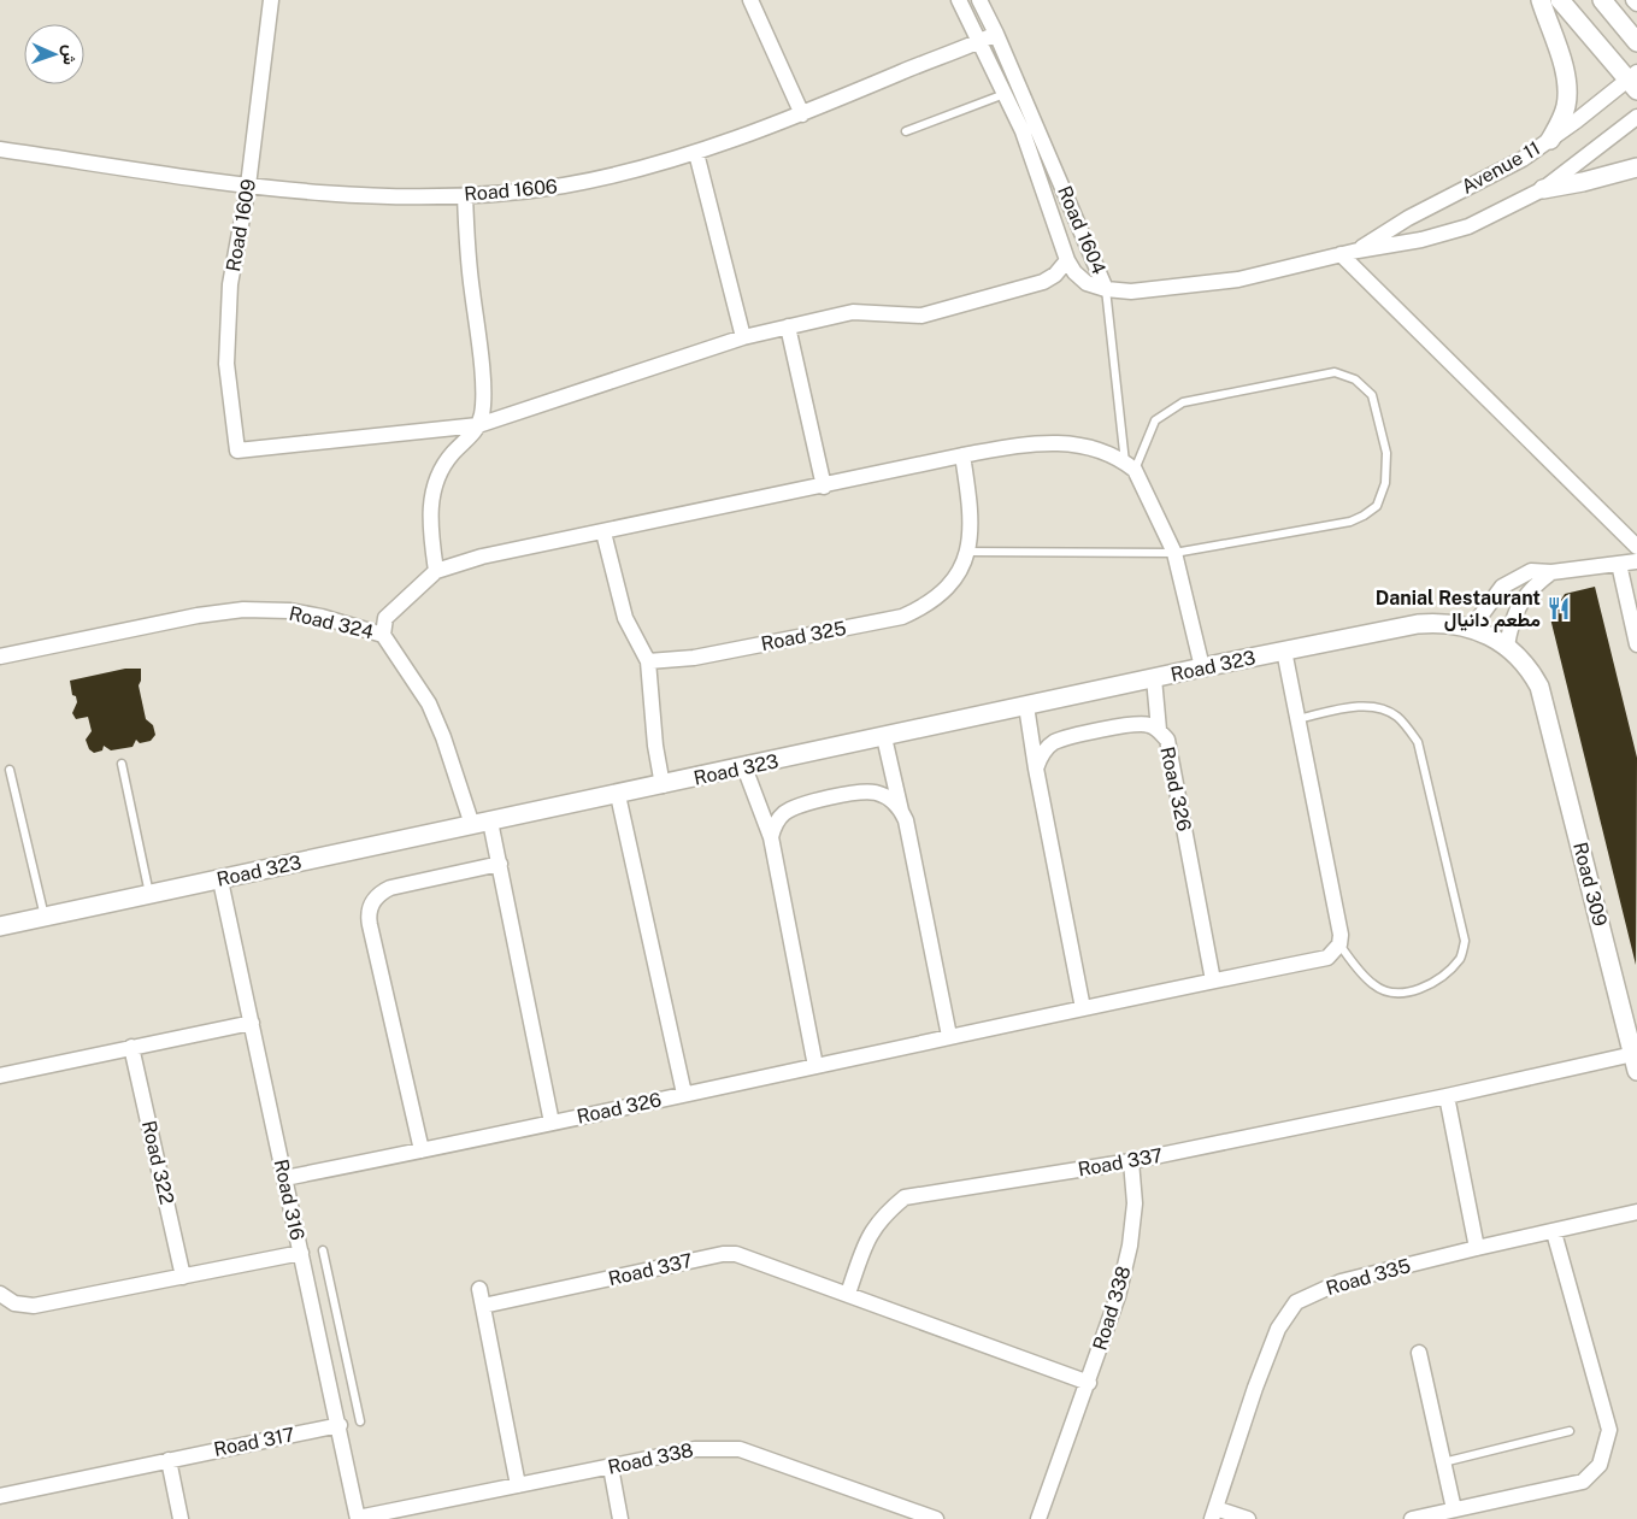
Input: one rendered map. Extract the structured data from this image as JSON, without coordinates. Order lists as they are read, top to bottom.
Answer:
{
  "streets": {
    "street": [
      "Avenue 11",
      "Road 1606",
      "Road 1609",
      "Road 1604",
      "Road 324",
      "Road 325",
      "Road 323",
      "Road 326",
      "Road 309",
      "Road 322",
      "Road 337",
      "Road 316",
      "Road 335",
      "Road 338",
      "Road 317"
    ]
  },
  "crossings": [
    ["Avenue 11", "Road 1604"],
    ["Road 1606", "Road 1609"],
    ["Road 1606", "Road 1604"],
    ["Road 324", "Road 323"],
    ["Road 323", "Road 309"],
    ["Road 323", "Road 316"],
    ["Road 326", "Road 316"],
    ["Road 309", "Road 337"],
    ["Road 337", "Road 338"],
    ["Road 316", "Road 338"],
    ["Road 316", "Road 317"]
  ],
  "places": {
    "restaurant": ["Danial Restaurant مطعم دانيال"]
  },
  "north": "right"
}
